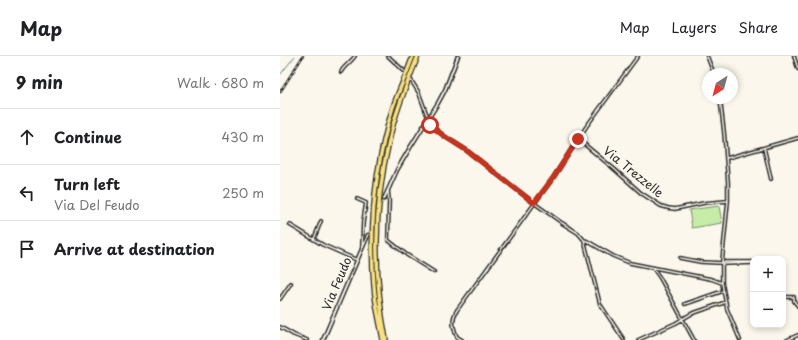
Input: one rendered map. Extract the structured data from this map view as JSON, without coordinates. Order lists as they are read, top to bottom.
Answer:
{
  "streets": {
    "street": ["Via Trezzelle", "Via Feudo"]
  },
  "north": "bottom left",
  "page": {
    "header": "Map",
    "nav": ["Map", "Layers", "Share"],
    "heading": ["9 min", "Walk · 680 m"],
    "list": [
      ["Continue", "430 m"],
      ["Turn left", "Via Del Feudo", "250 m"],
      "Arrive at destination"
    ],
    "map_buttons": ["+", "−"]
  }
}
